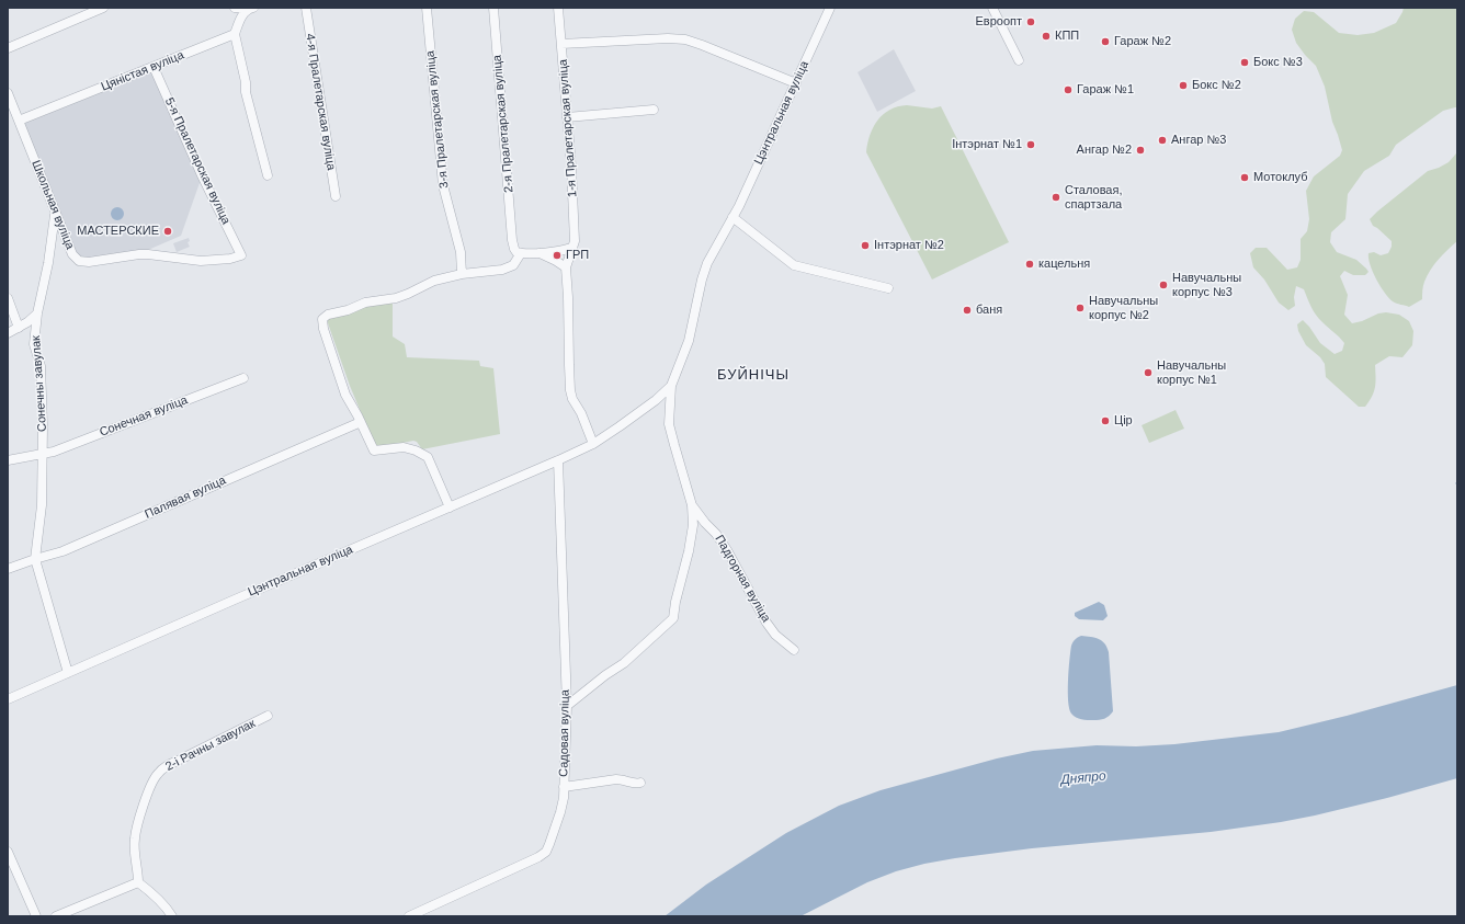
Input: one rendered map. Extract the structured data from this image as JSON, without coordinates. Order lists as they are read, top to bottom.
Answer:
{
  "streets": {
    "street": [
      "Цяністая вуліца",
      "4-я Пралетарская вуліца",
      "Цэнтральная вуліца",
      "3-я Пралетарская вуліца",
      "2-я Пралетарская вуліца",
      "1-я Пралетарская вуліца",
      "5-я Пралетарская вуліца",
      "Школьная вуліца",
      "Сонечны завулак",
      "Сонечная вуліца",
      "Палявая вуліца",
      "Падгорная вуліца",
      "Садовая вуліца",
      "2-і Рачны завулак"
    ]
  },
  "crossings": [
    ["Цяністая вуліца", "5-я Пралетарская вуліца"],
    ["Цяністая вуліца", "Школьная вуліца"],
    ["Цэнтральная вуліца", "Падгорная вуліца"],
    ["Цэнтральная вуліца", "Садовая вуліца"],
    ["5-я Пралетарская вуліца", "Школьная вуліца"],
    ["Школьная вуліца", "Сонечны завулак"],
    ["Сонечны завулак", "Сонечная вуліца"],
    ["Сонечны завулак", "Палявая вуліца"],
    ["Падгорная вуліца", "Садовая вуліца"]
  ],
  "districts": ["БУЙНІЧЫ"],
  "water": ["Дняпро"],
  "places": [
    "Евроопт",
    "КПП",
    "Гараж №2",
    "Бокс №3",
    "Бокс №2",
    "Гараж №1",
    "Ангар №3",
    "Інтэрнат №1",
    "Ангар №2",
    "Мотоклуб",
    "Сталовая, спартзала",
    "МАСТЕРСКИЕ",
    "Інтэрнат №2",
    "ГРП",
    "кацельня",
    "Навучальны корпус №3",
    "Навучальны корпус №2",
    "баня",
    "Навучальны корпус №1",
    "Цір"
  ]
}
